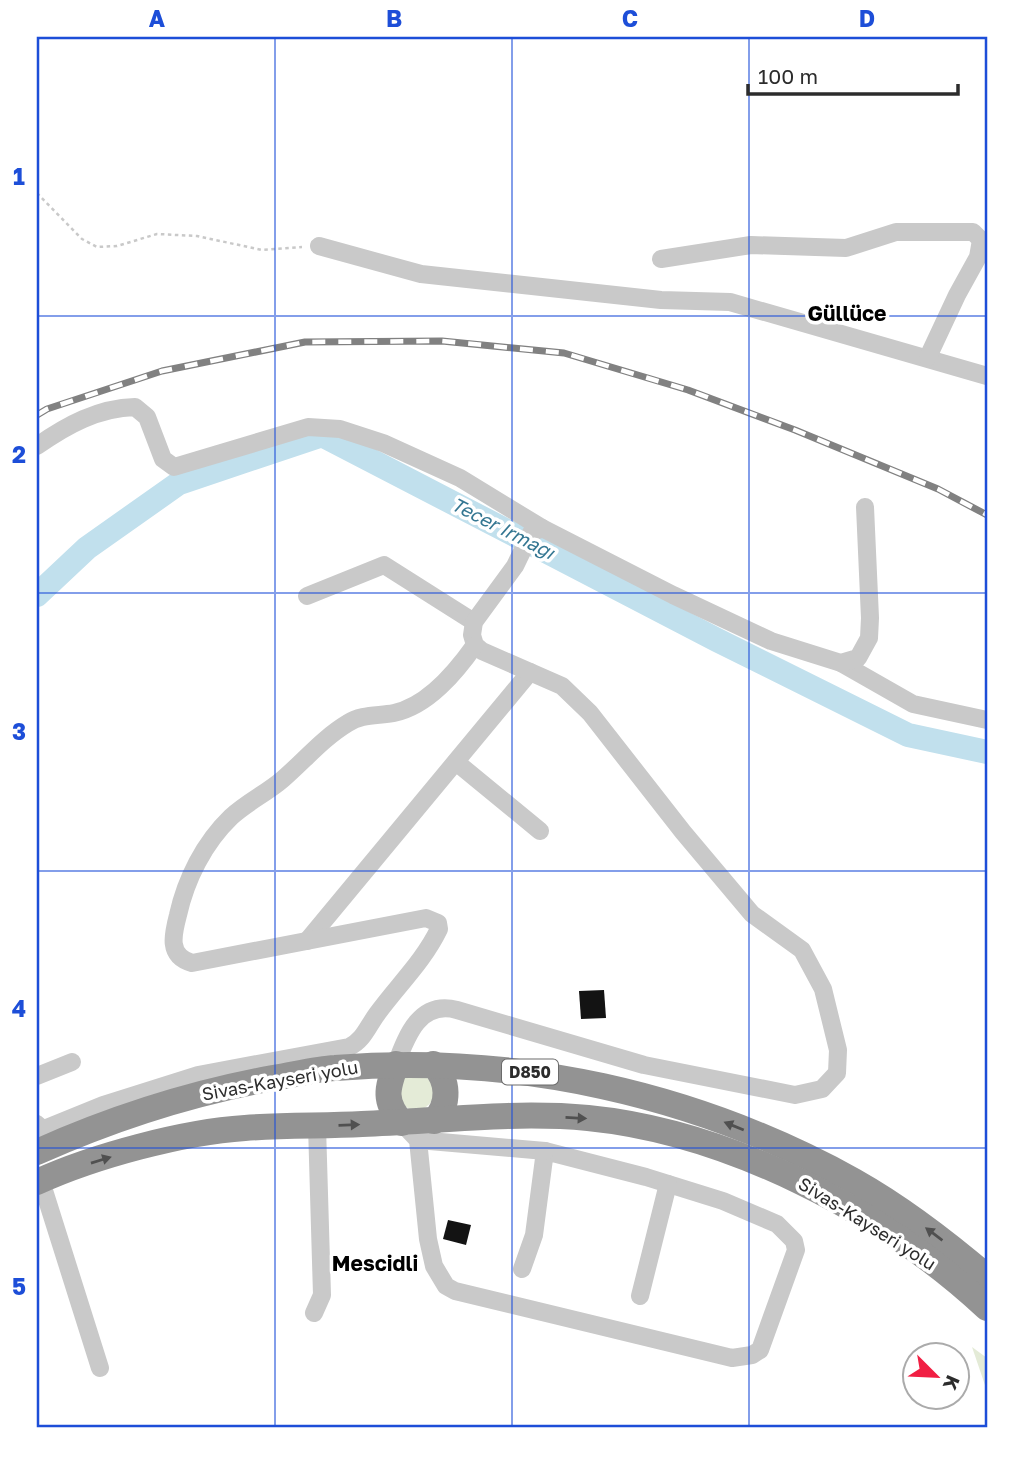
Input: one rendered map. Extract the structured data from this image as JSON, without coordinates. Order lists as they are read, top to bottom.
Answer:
{
  "streets": {
    "highway": ["D850", "Sivas-Kayseri yolu"]
  },
  "districts": ["Güllüce", "Mescidli"],
  "water": ["Tecer Irmağı"],
  "scale_bar": "100 m",
  "north": "bottom right",
  "grid": {
    "columns": [
      "A",
      "B",
      "C",
      "D"
    ],
    "rows": [
      "1",
      "2",
      "3",
      "4",
      "5"
    ]
  }
}
